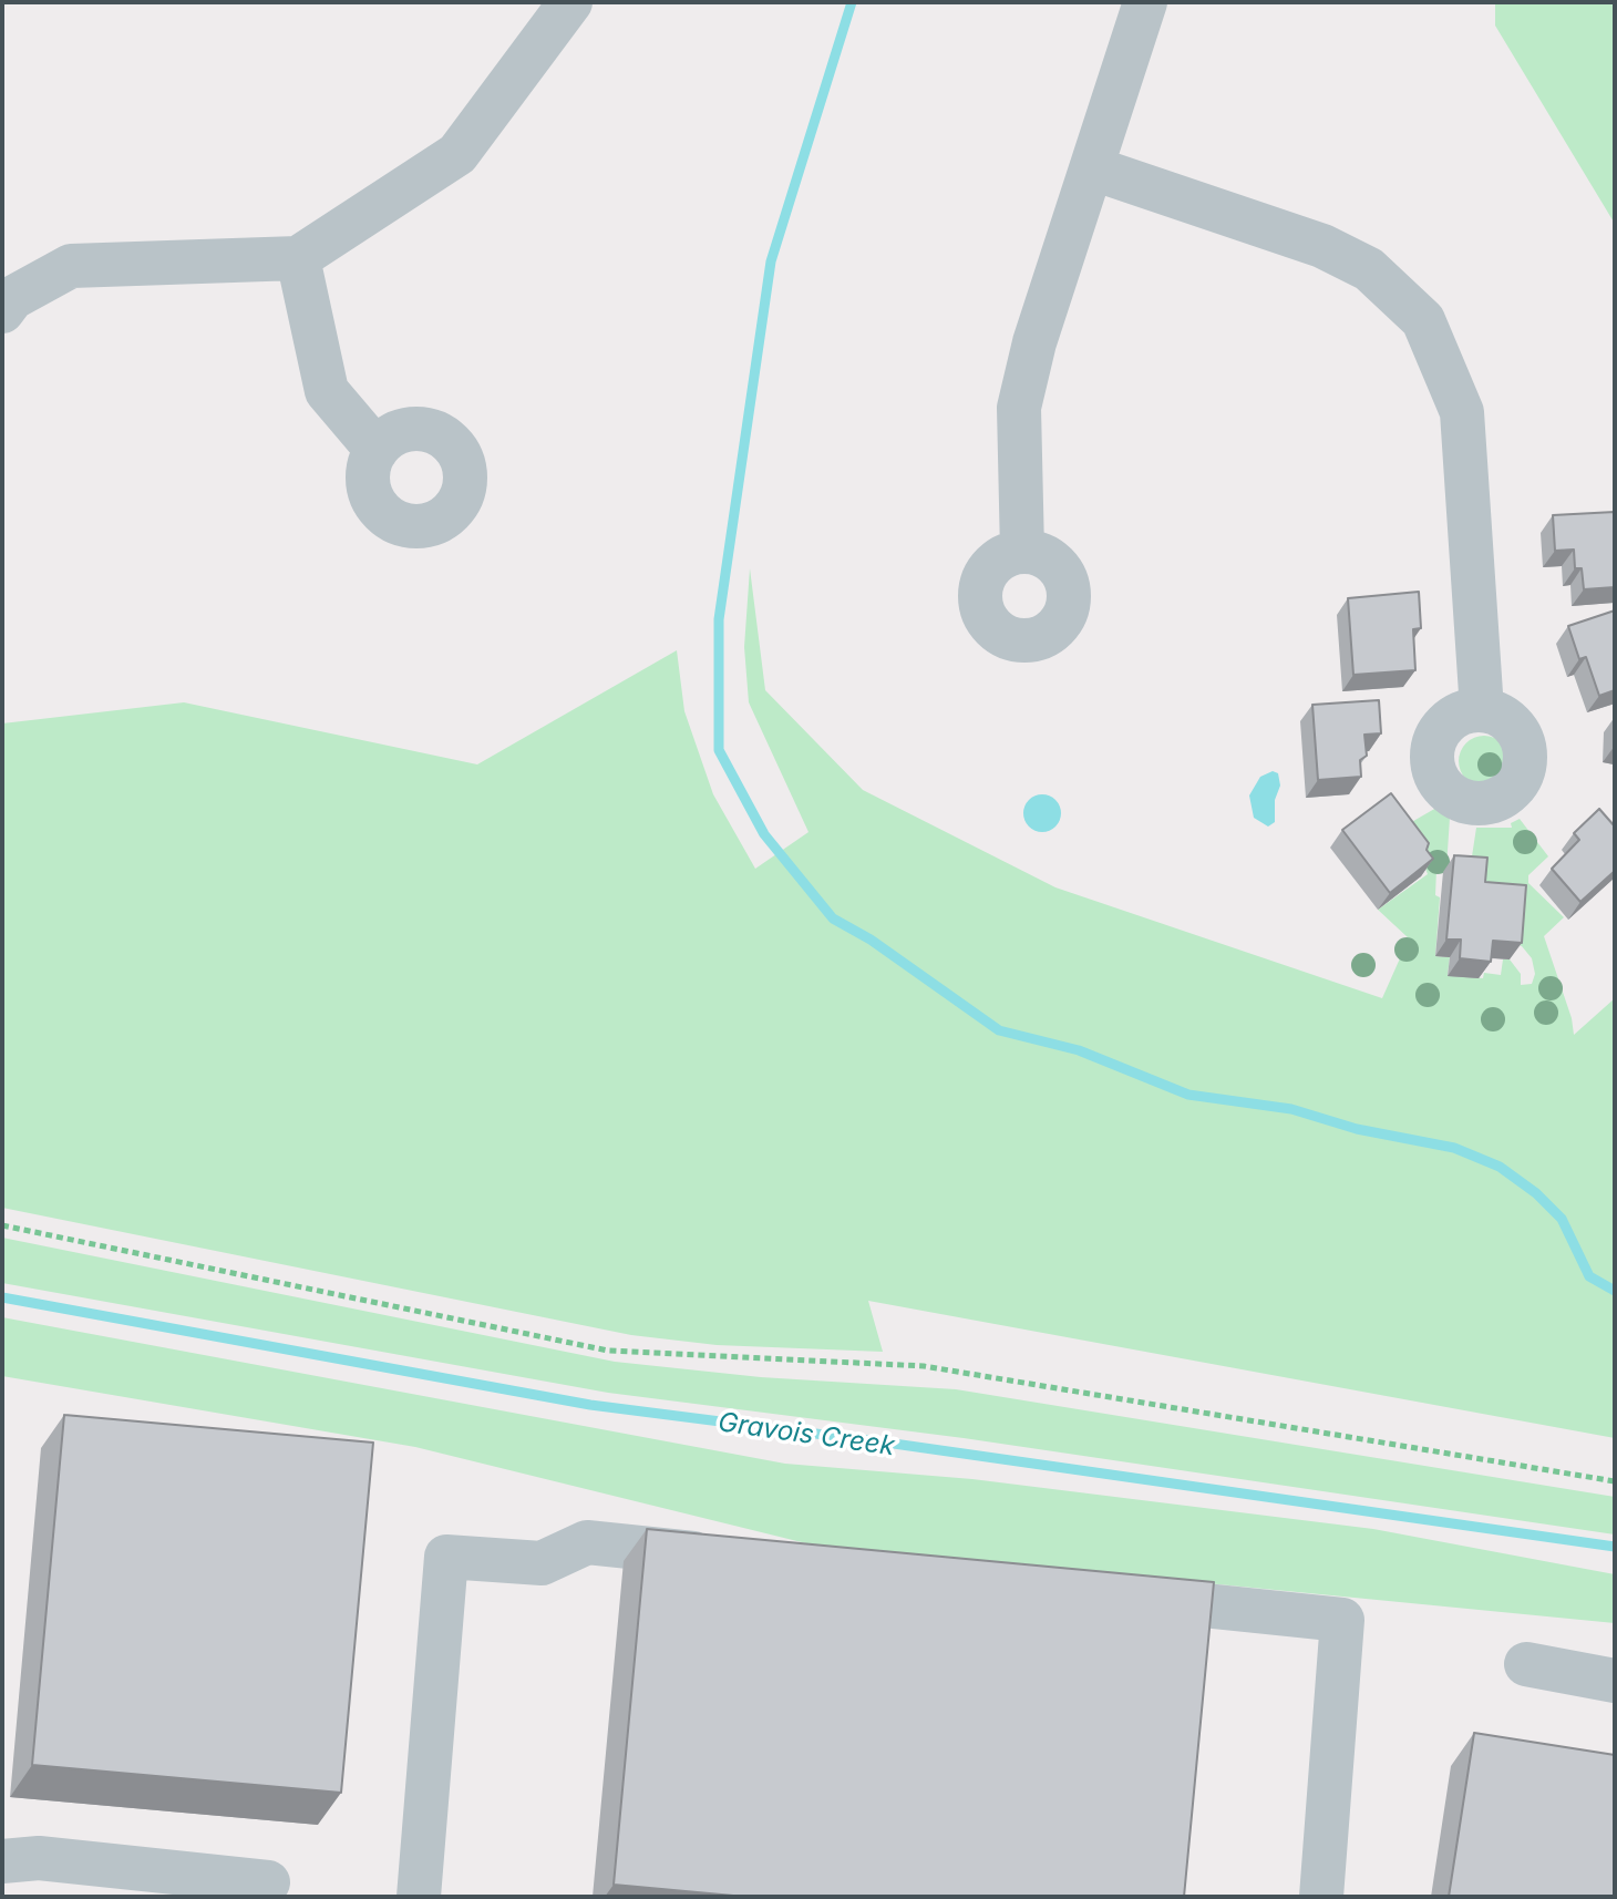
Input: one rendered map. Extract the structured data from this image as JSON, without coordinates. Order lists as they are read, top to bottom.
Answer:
{
  "water": ["Gravois Creek"]
}
